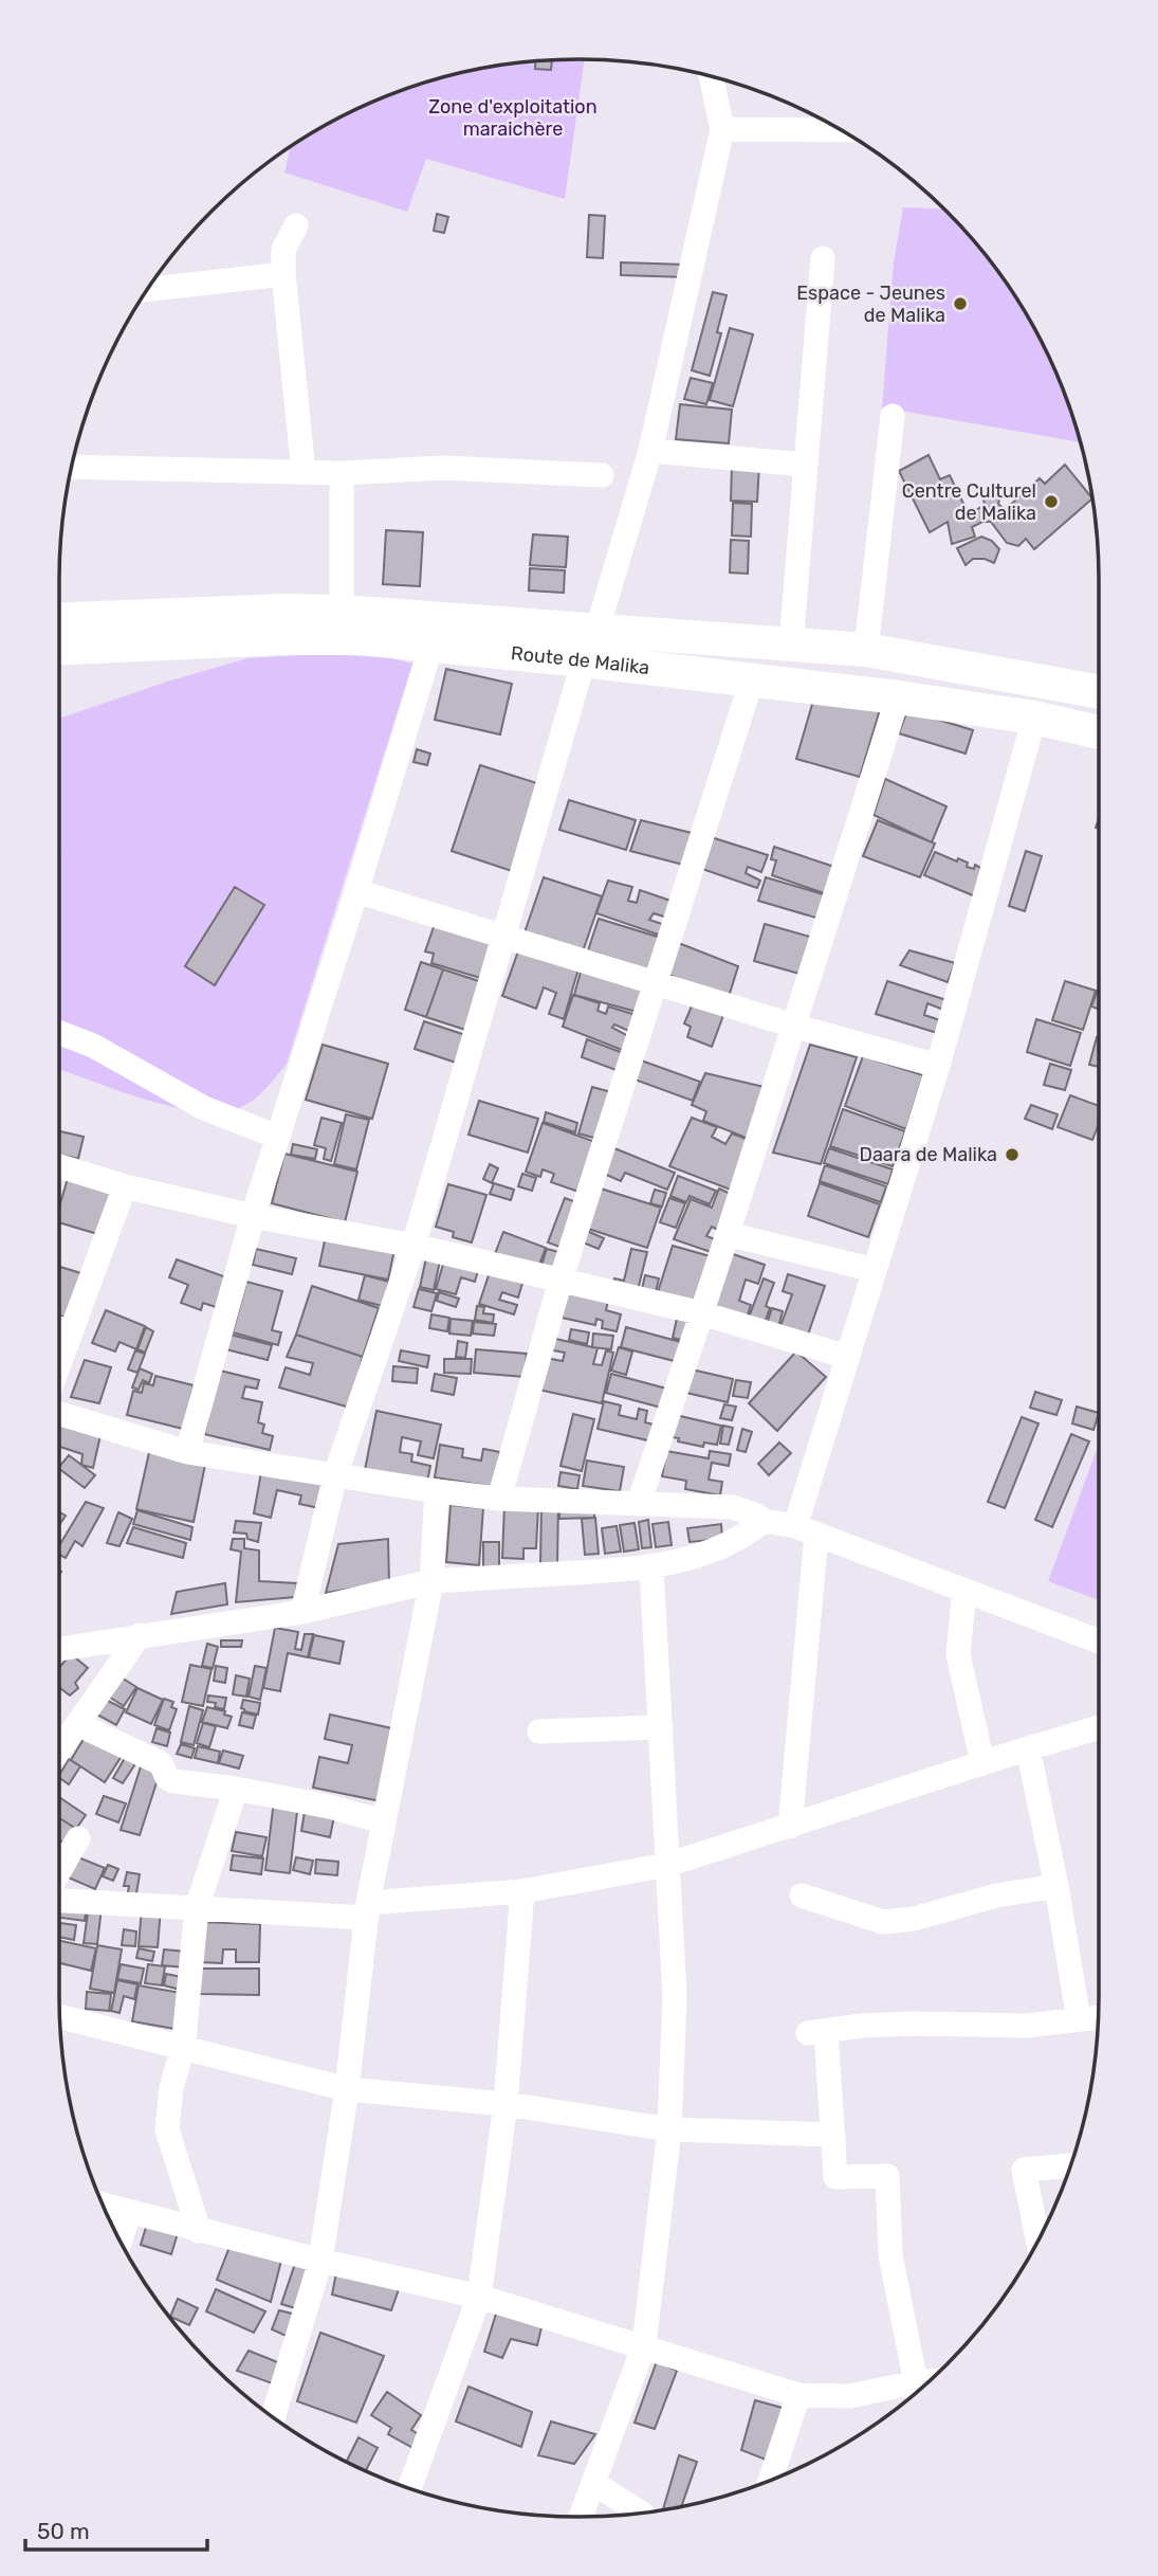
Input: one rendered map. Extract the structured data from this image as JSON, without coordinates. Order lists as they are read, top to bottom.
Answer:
{
  "streets": {
    "main road": ["Route de Malika"]
  },
  "parks": ["Zone d'exploitation maraichère"],
  "places": ["Espace - Jeunes de Malika", "Centre Culturel de Malika", "Daara de Malika"],
  "scale_bar": "50 m"
}
